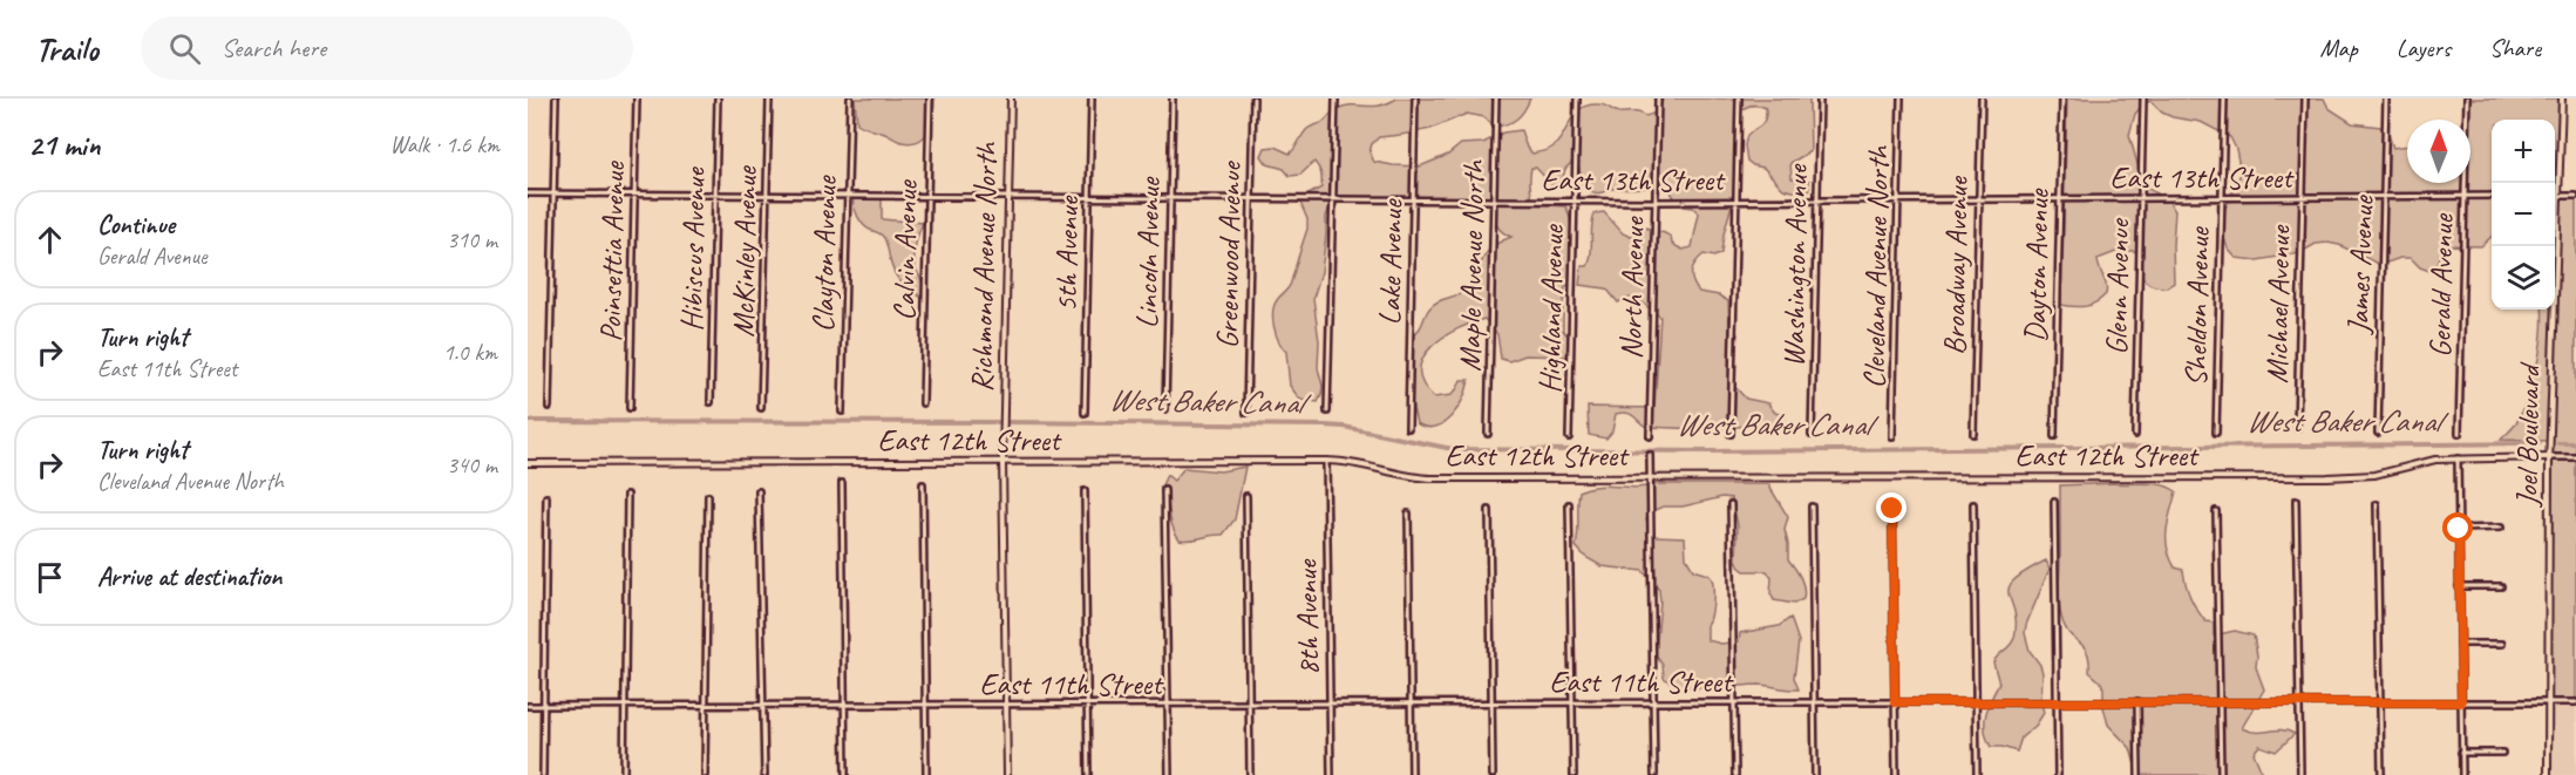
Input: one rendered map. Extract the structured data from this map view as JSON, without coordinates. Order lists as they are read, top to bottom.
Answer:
{
  "streets": {
    "street": [
      "East 13th Street",
      "Hibiscus Avenue",
      "Calvin Avenue",
      "Poinsettia Avenue",
      "McKinley Avenue",
      "Lincoln Avenue",
      "Clayton Avenue",
      "5th Avenue",
      "Greenwood Avenue",
      "Lake Avenue",
      "James Avenue",
      "Maple Avenue North",
      "Washington Avenue",
      "Broadway Avenue",
      "Dayton Avenue",
      "Richmond Avenue North",
      "Cleveland Avenue North",
      "Gerald Avenue",
      "Glenn Avenue",
      "North Avenue",
      "Michael Avenue",
      "Sheldon Avenue",
      "Highland Avenue",
      "Joel Boulevard",
      "East 12th Street",
      "8th Avenue",
      "East 11th Street"
    ]
  },
  "crossings": [
    ["East 13th Street", "Hibiscus Avenue"],
    ["East 13th Street", "Calvin Avenue"],
    ["East 13th Street", "Poinsettia Avenue"],
    ["East 13th Street", "McKinley Avenue"],
    ["East 13th Street", "Lincoln Avenue"],
    ["East 13th Street", "Clayton Avenue"],
    ["East 13th Street", "5th Avenue"],
    ["East 13th Street", "Greenwood Avenue"],
    ["East 13th Street", "Lake Avenue"],
    ["East 13th Street", "James Avenue"],
    ["East 13th Street", "Maple Avenue North"],
    ["East 13th Street", "Washington Avenue"],
    ["East 13th Street", "Broadway Avenue"],
    ["East 13th Street", "Dayton Avenue"],
    ["East 13th Street", "Richmond Avenue North"],
    ["East 13th Street", "Cleveland Avenue North"],
    ["East 13th Street", "Gerald Avenue"],
    ["East 13th Street", "Glenn Avenue"],
    ["East 13th Street", "North Avenue"],
    ["East 13th Street", "Michael Avenue"],
    ["East 13th Street", "Sheldon Avenue"],
    ["East 13th Street", "Highland Avenue"],
    ["Richmond Avenue North", "East 12th Street"],
    ["Richmond Avenue North", "East 11th Street"],
    ["Joel Boulevard", "East 12th Street"],
    ["Joel Boulevard", "East 11th Street"],
    ["East 12th Street", "8th Avenue"],
    ["8th Avenue", "East 11th Street"]
  ],
  "water": ["West Baker Canal"],
  "north": "top",
  "page": {
    "header": "Trailo",
    "search": "Search here",
    "nav": ["Map", "Layers", "Share"],
    "heading": ["21 min", "Walk · 1.6 km"],
    "map_buttons": ["+", "−"],
    "list": [
      ["Continue", "Gerald Avenue", "310 m"],
      ["Turn right", "East 11th Street", "1.0 km"],
      ["Turn right", "Cleveland Avenue North", "340 m"],
      "Arrive at destination"
    ]
  }
}
